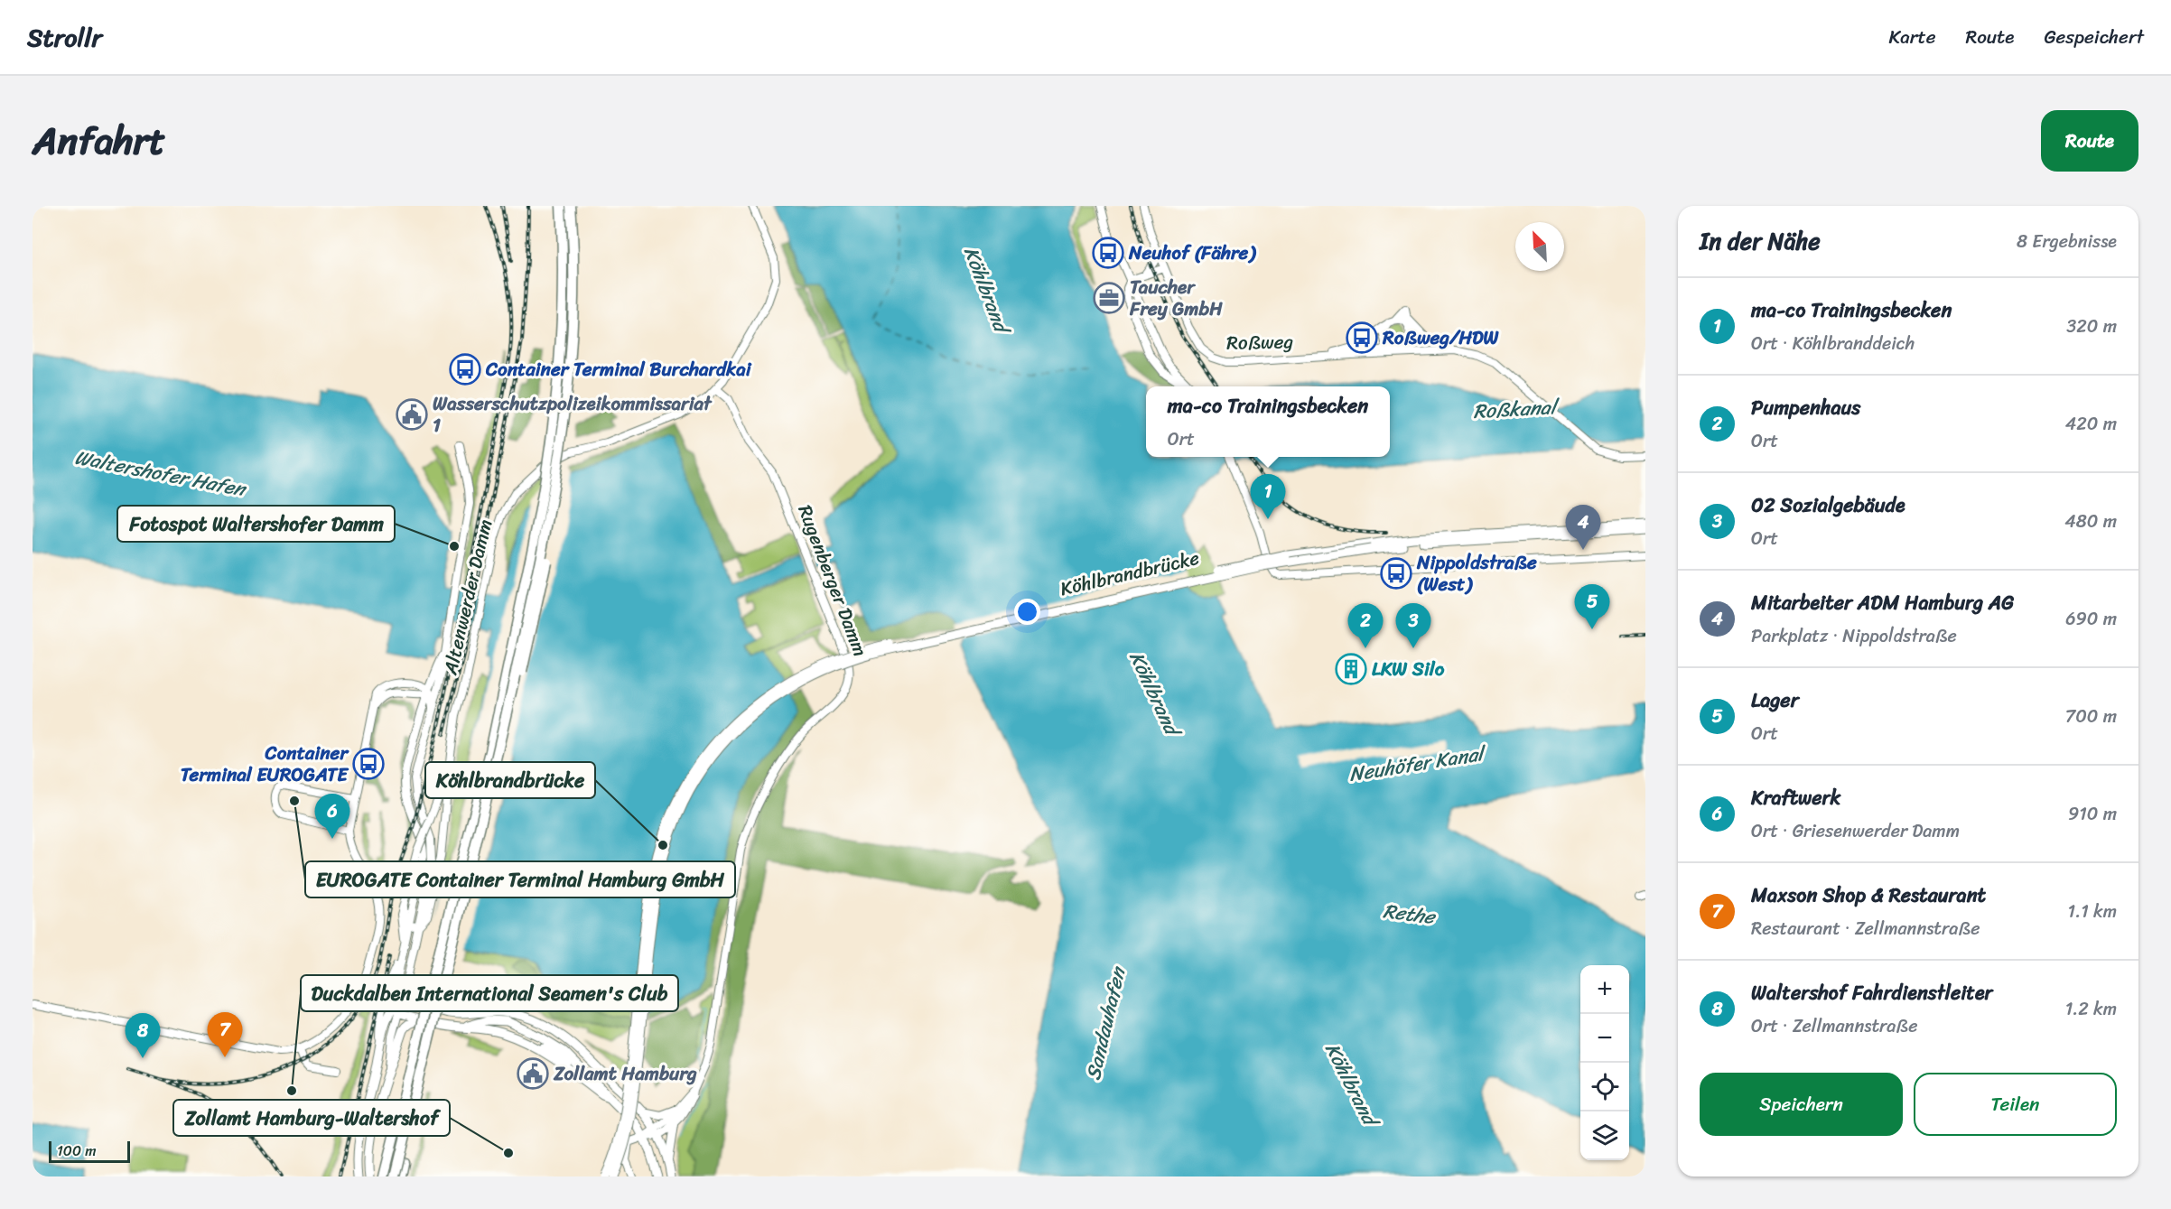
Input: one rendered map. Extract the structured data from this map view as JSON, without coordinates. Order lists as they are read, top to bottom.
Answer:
{
  "streets": {
    "main road": ["Köhlbrandbrücke"],
    "street": ["Roßweg", "Rugenberger Damm", "Altenwerder Damm"]
  },
  "crossings": [
    ["Rugenberger Damm", "Altenwerder Damm"]
  ],
  "water": [
    "Köhlbrand",
    "Roßkanal",
    "Waltershofer Hafen",
    "Neuhöfer Kanal",
    "Rethe",
    "Sandauhafen"
  ],
  "places": {
    "bus stop": [
      "Neuhof (Fähre)",
      "Roßweg/HDW",
      "Container Terminal Burchardkai",
      "Nippoldstraße (West)",
      "Container Terminal EUROGATE"
    ],
    "office": ["Taucher Frey GmbH"],
    "public building": ["Wasserschutzpolizeikommissariat 1", "Zollamt Hamburg"],
    "other": [
      "Fotospot Waltershofer Damm",
      "EUROGATE Container Terminal Hamburg GmbH",
      "Köhlbrandbrücke",
      "Duckdalben International Seamen's Club",
      "Zollamt Hamburg-Waltershof"
    ],
    "building": ["LKW Silo"]
  },
  "scale_bar": "100 m",
  "north": "top left",
  "page": {
    "header": "Strollr",
    "nav": ["Karte", "Route", "Gespeichert"],
    "title": "Anfahrt",
    "buttons": [
      "Route",
      ["Speichern", "Teilen"]
    ],
    "heading": ["In der Nähe", "8 Ergebnisse"],
    "list": [
      {
        "mark": "1",
        "name": "ma-co Trainingsbecken",
        "note": "Ort · Köhlbranddeich",
        "value": "320 m"
      },
      {
        "mark": "2",
        "name": "Pumpenhaus",
        "note": "Ort",
        "value": "420 m"
      },
      {
        "mark": "3",
        "name": "02 Sozialgebäude",
        "note": "Ort",
        "value": "480 m"
      },
      {
        "mark": "4",
        "name": "Mitarbeiter ADM Hamburg AG",
        "note": "Parkplatz · Nippoldstraße",
        "value": "690 m"
      },
      {
        "mark": "5",
        "name": "Lager",
        "note": "Ort",
        "value": "700 m"
      },
      {
        "mark": "6",
        "name": "Kraftwerk",
        "note": "Ort · Griesenwerder Damm",
        "value": "910 m"
      },
      {
        "mark": "7",
        "name": "Maxson Shop & Restaurant",
        "note": "Restaurant · Zellmannstraße",
        "value": "1.1 km"
      },
      {
        "mark": "8",
        "name": "Waltershof Fahrdienstleiter",
        "note": "Ort · Zellmannstraße",
        "value": "1.2 km"
      }
    ],
    "popup": ["ma-co Trainingsbecken", "Ort"],
    "pins": [
      "1",
      "4",
      "5",
      "2",
      "3",
      "6",
      "7",
      "8"
    ],
    "map_buttons": ["+", "−"],
    "scale": "100 m"
  }
}
